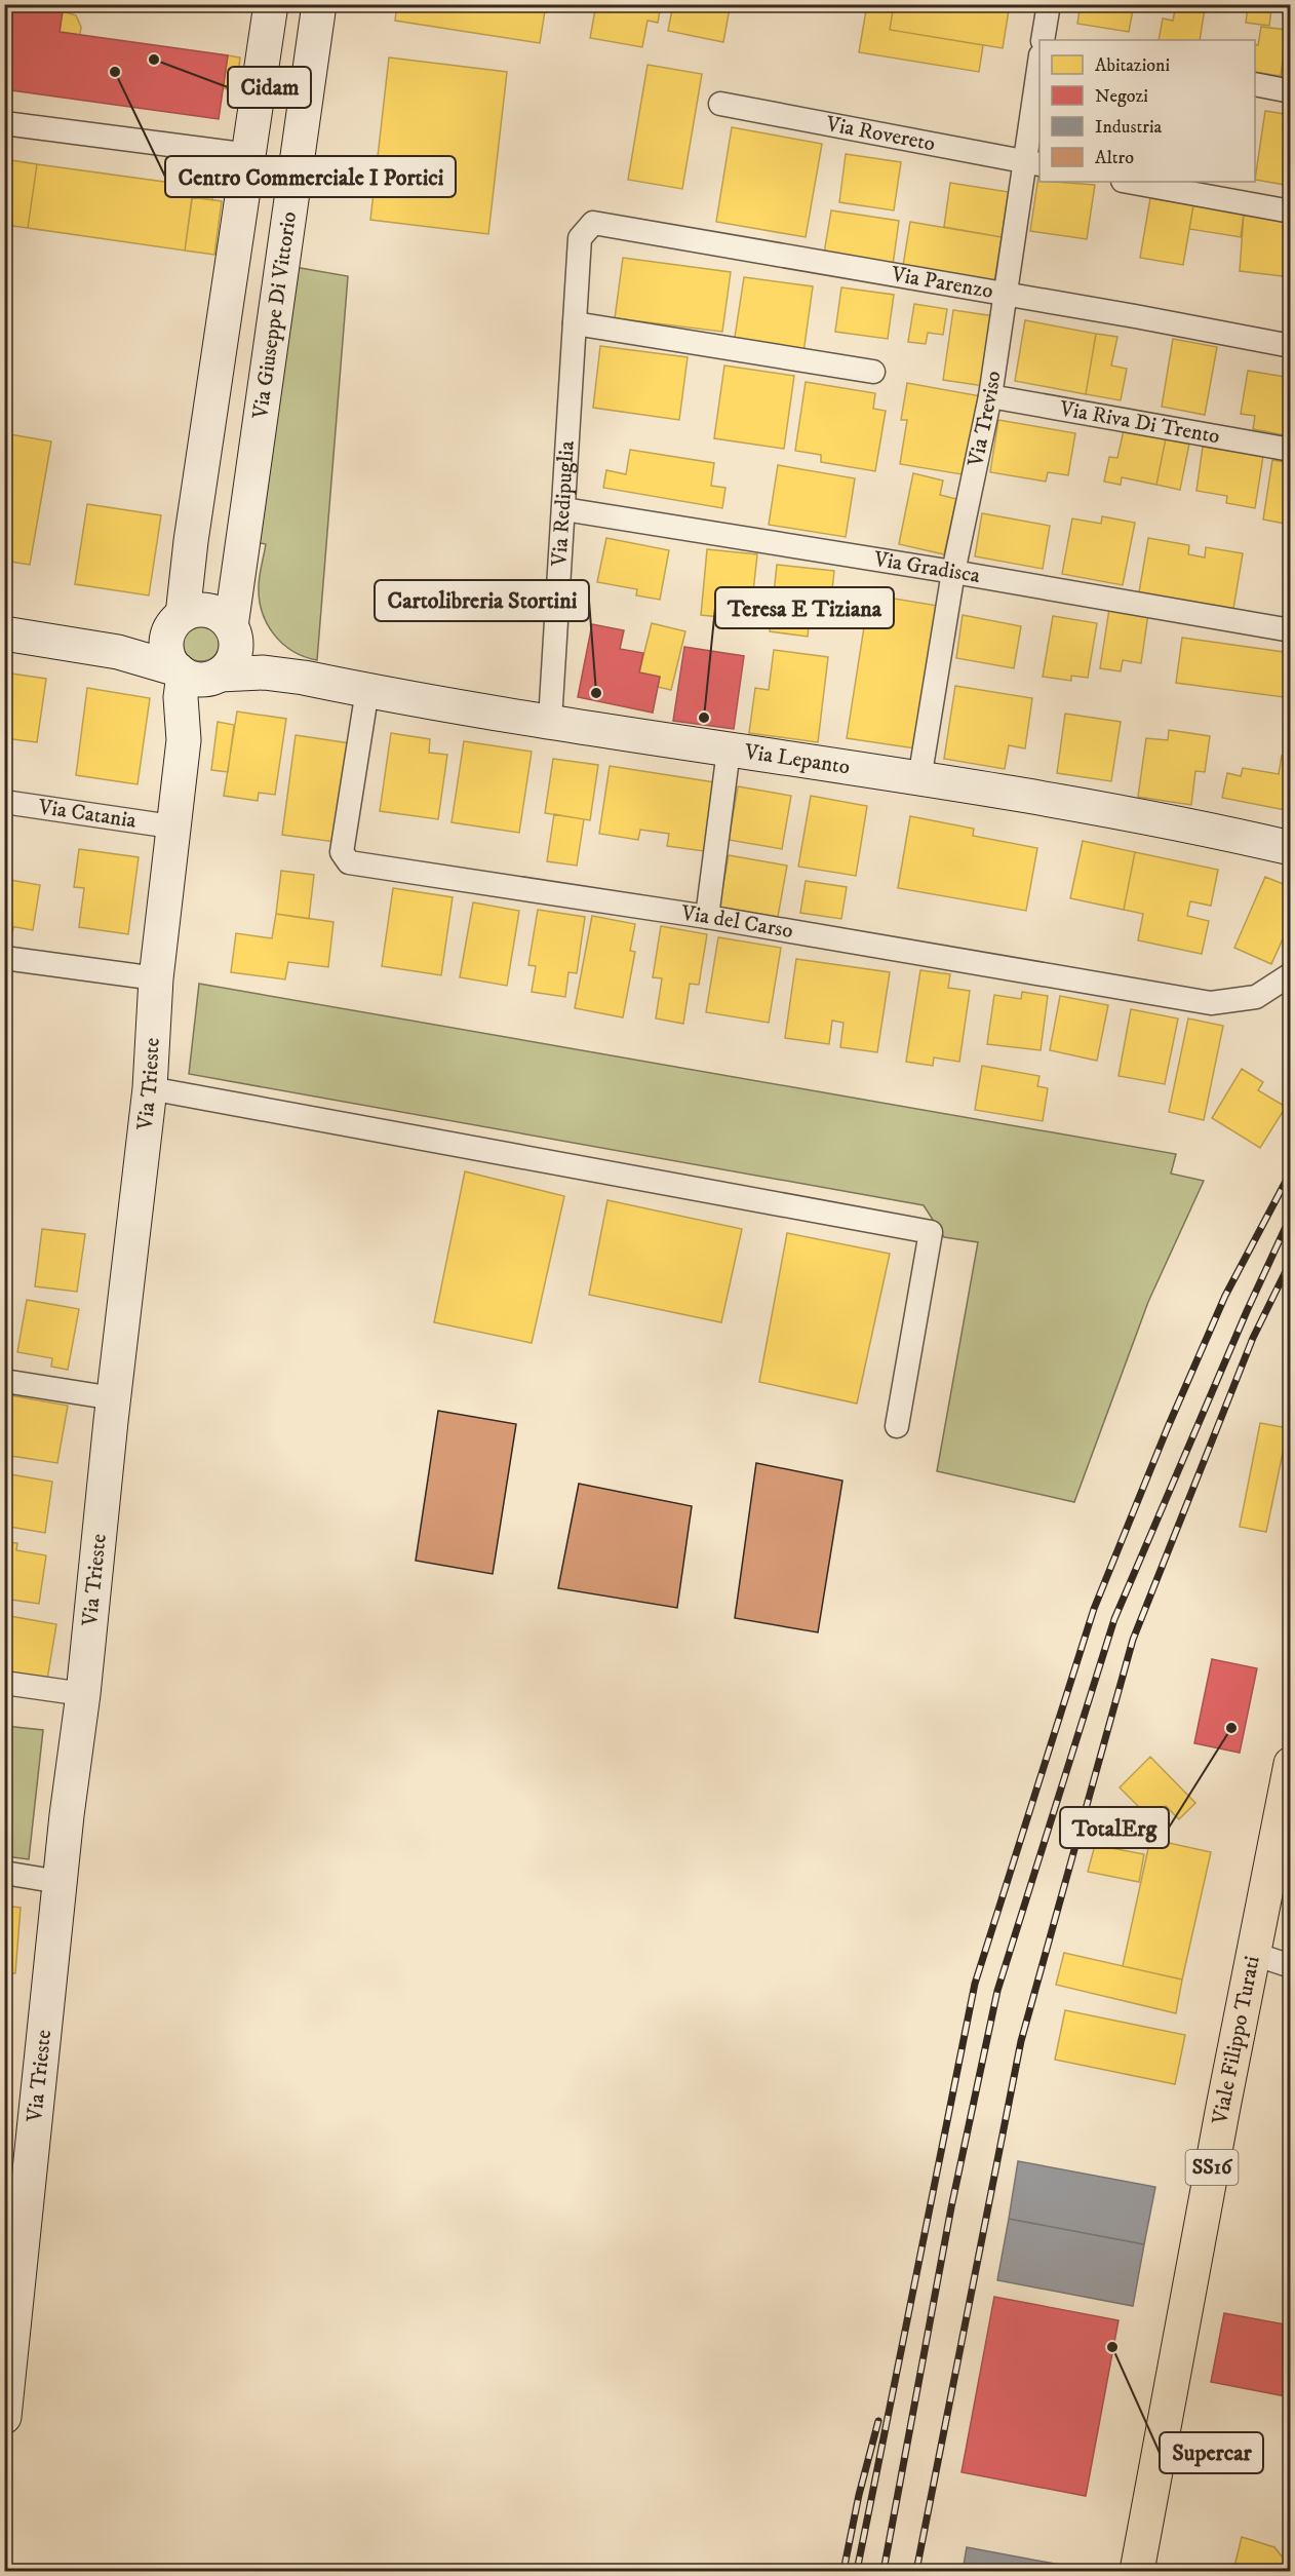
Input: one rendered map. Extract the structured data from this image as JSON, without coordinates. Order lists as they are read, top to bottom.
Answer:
{
  "streets": {
    "main road": ["Viale Filippo Turati", "SS16"],
    "street": [
      "Via Rovereto",
      "Via Parenzo",
      "Via Giuseppe Di Vittorio",
      "Via Treviso",
      "Via Riva Di Trento",
      "Via Redipuglia",
      "Via Gradisca",
      "Via Lepanto",
      "Via Catania",
      "Via del Carso",
      "Via Trieste"
    ]
  },
  "crossings": [
    ["Via Rovereto", "Via Treviso"],
    ["Via Parenzo", "Via Treviso"],
    ["Via Parenzo", "Via Redipuglia"],
    ["Via Giuseppe Di Vittorio", "Via Lepanto"],
    ["Via Giuseppe Di Vittorio", "Via Trieste"],
    ["Via Treviso", "Via Riva Di Trento"],
    ["Via Treviso", "Via Gradisca"],
    ["Via Treviso", "Via Lepanto"],
    ["Via Redipuglia", "Via Gradisca"],
    ["Via Redipuglia", "Via Lepanto"],
    ["Via Lepanto", "Via del Carso"],
    ["Via Lepanto", "Via Trieste"],
    ["Via Catania", "Via Trieste"]
  ],
  "places": [
    "Cidam",
    "Centro Commerciale I Portici",
    "Cartolibreria Stortini",
    "Teresa E Tiziana",
    "TotalErg",
    "Supercar"
  ],
  "legend": [
    "Abitazioni",
    "Negozi",
    "Industria",
    "Altro"
  ]
}
